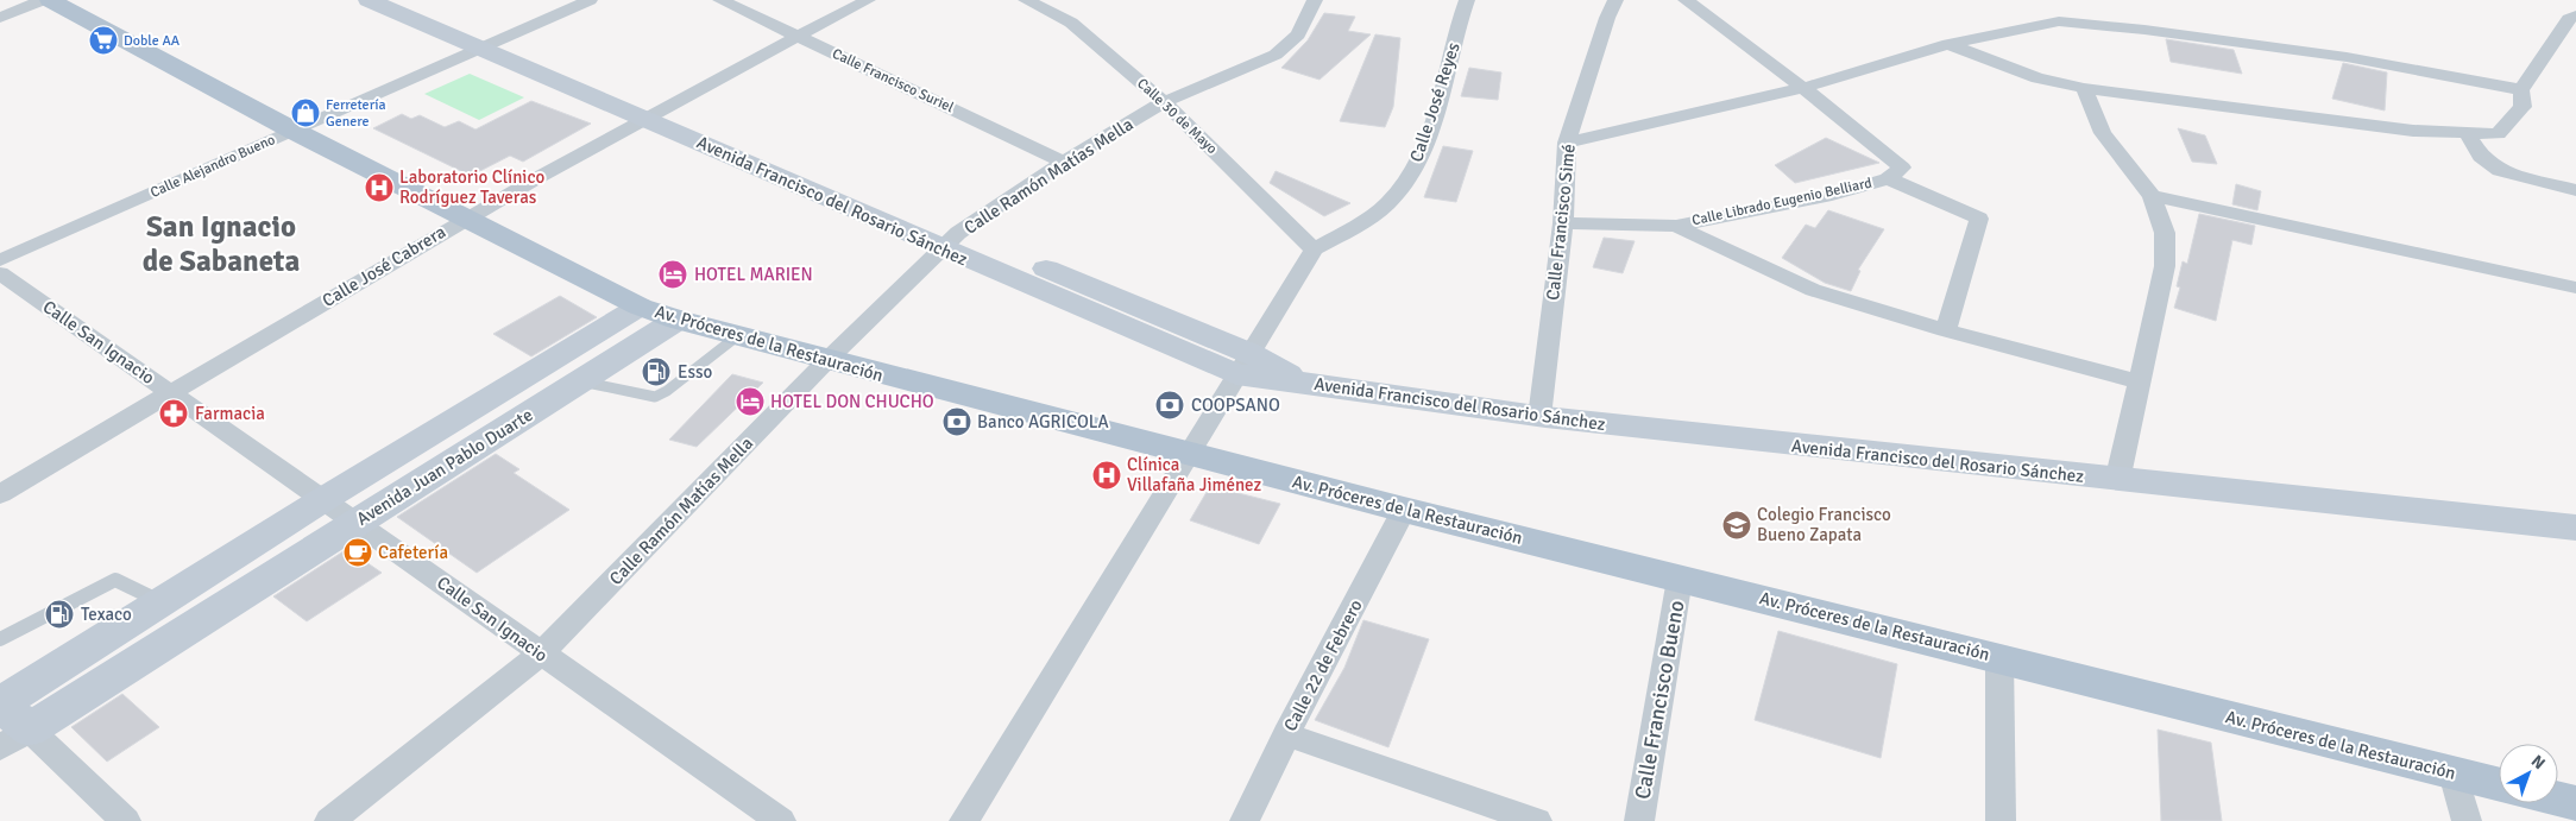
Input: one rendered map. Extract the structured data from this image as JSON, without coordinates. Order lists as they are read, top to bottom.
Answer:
{
  "streets": {
    "main road": ["Avenida Francisco del Rosario Sánchez", "Av. Próceres de la Restauración", "Avenida Juan Pablo Duarte"],
    "street": [
      "Calle Francisco Suriel",
      "Calle José Reyes",
      "Calle 30 de Mayo",
      "Calle Alejandro Bueno",
      "Calle Ramón Matías Mella",
      "Calle Librado Eugenio Belliard",
      "Calle Francisco Simé",
      "Calle José Cabrera",
      "Calle San Ignacio",
      "Calle 22 de Febrero",
      "Calle Francisco Bueno"
    ]
  },
  "crossings": [
    ["Calle Francisco Suriel", "Calle Ramón Matías Mella"],
    ["Calle Francisco Suriel", "Calle José Cabrera"],
    ["Calle José Reyes", "Calle 30 de Mayo"],
    ["Calle José Reyes", "Avenida Francisco del Rosario Sánchez"],
    ["Calle José Reyes", "Av. Próceres de la Restauración"],
    ["Calle 30 de Mayo", "Calle Ramón Matías Mella"],
    ["Calle Alejandro Bueno", "Avenida Francisco del Rosario Sánchez"],
    ["Calle Alejandro Bueno", "Av. Próceres de la Restauración"],
    ["Calle Ramón Matías Mella", "Avenida Francisco del Rosario Sánchez"],
    ["Calle Ramón Matías Mella", "Calle San Ignacio"],
    ["Calle Ramón Matías Mella", "Av. Próceres de la Restauración"],
    ["Avenida Francisco del Rosario Sánchez", "Calle Francisco Simé"],
    ["Avenida Francisco del Rosario Sánchez", "Calle José Cabrera"],
    ["Calle Librado Eugenio Belliard", "Calle Francisco Simé"],
    ["Calle José Cabrera", "Calle San Ignacio"],
    ["Calle José Cabrera", "Av. Próceres de la Restauración"],
    ["Calle San Ignacio", "Avenida Juan Pablo Duarte"],
    ["Av. Próceres de la Restauración", "Avenida Juan Pablo Duarte"],
    ["Av. Próceres de la Restauración", "Calle 22 de Febrero"],
    ["Av. Próceres de la Restauración", "Calle Francisco Bueno"]
  ],
  "districts": ["San Ignacio de Sabaneta"],
  "places": {
    "supermarket": ["Doble AA"],
    "shop": ["Ferretería Genere"],
    "hospital": ["Laboratorio Clínico Rodríguez Taveras", "Clínica Villafaña Jiménez"],
    "hotel": ["HOTEL MARIEN", "HOTEL DON CHUCHO"],
    "fuel station": ["Esso", "Texaco"],
    "bank": ["COOPSANO", "Banco AGRICOLA"],
    "pharmacy": ["Farmacia"],
    "school or university": ["Colegio Francisco Bueno Zapata"],
    "cafe": ["Cafetería"]
  },
  "north": "top right"
}
